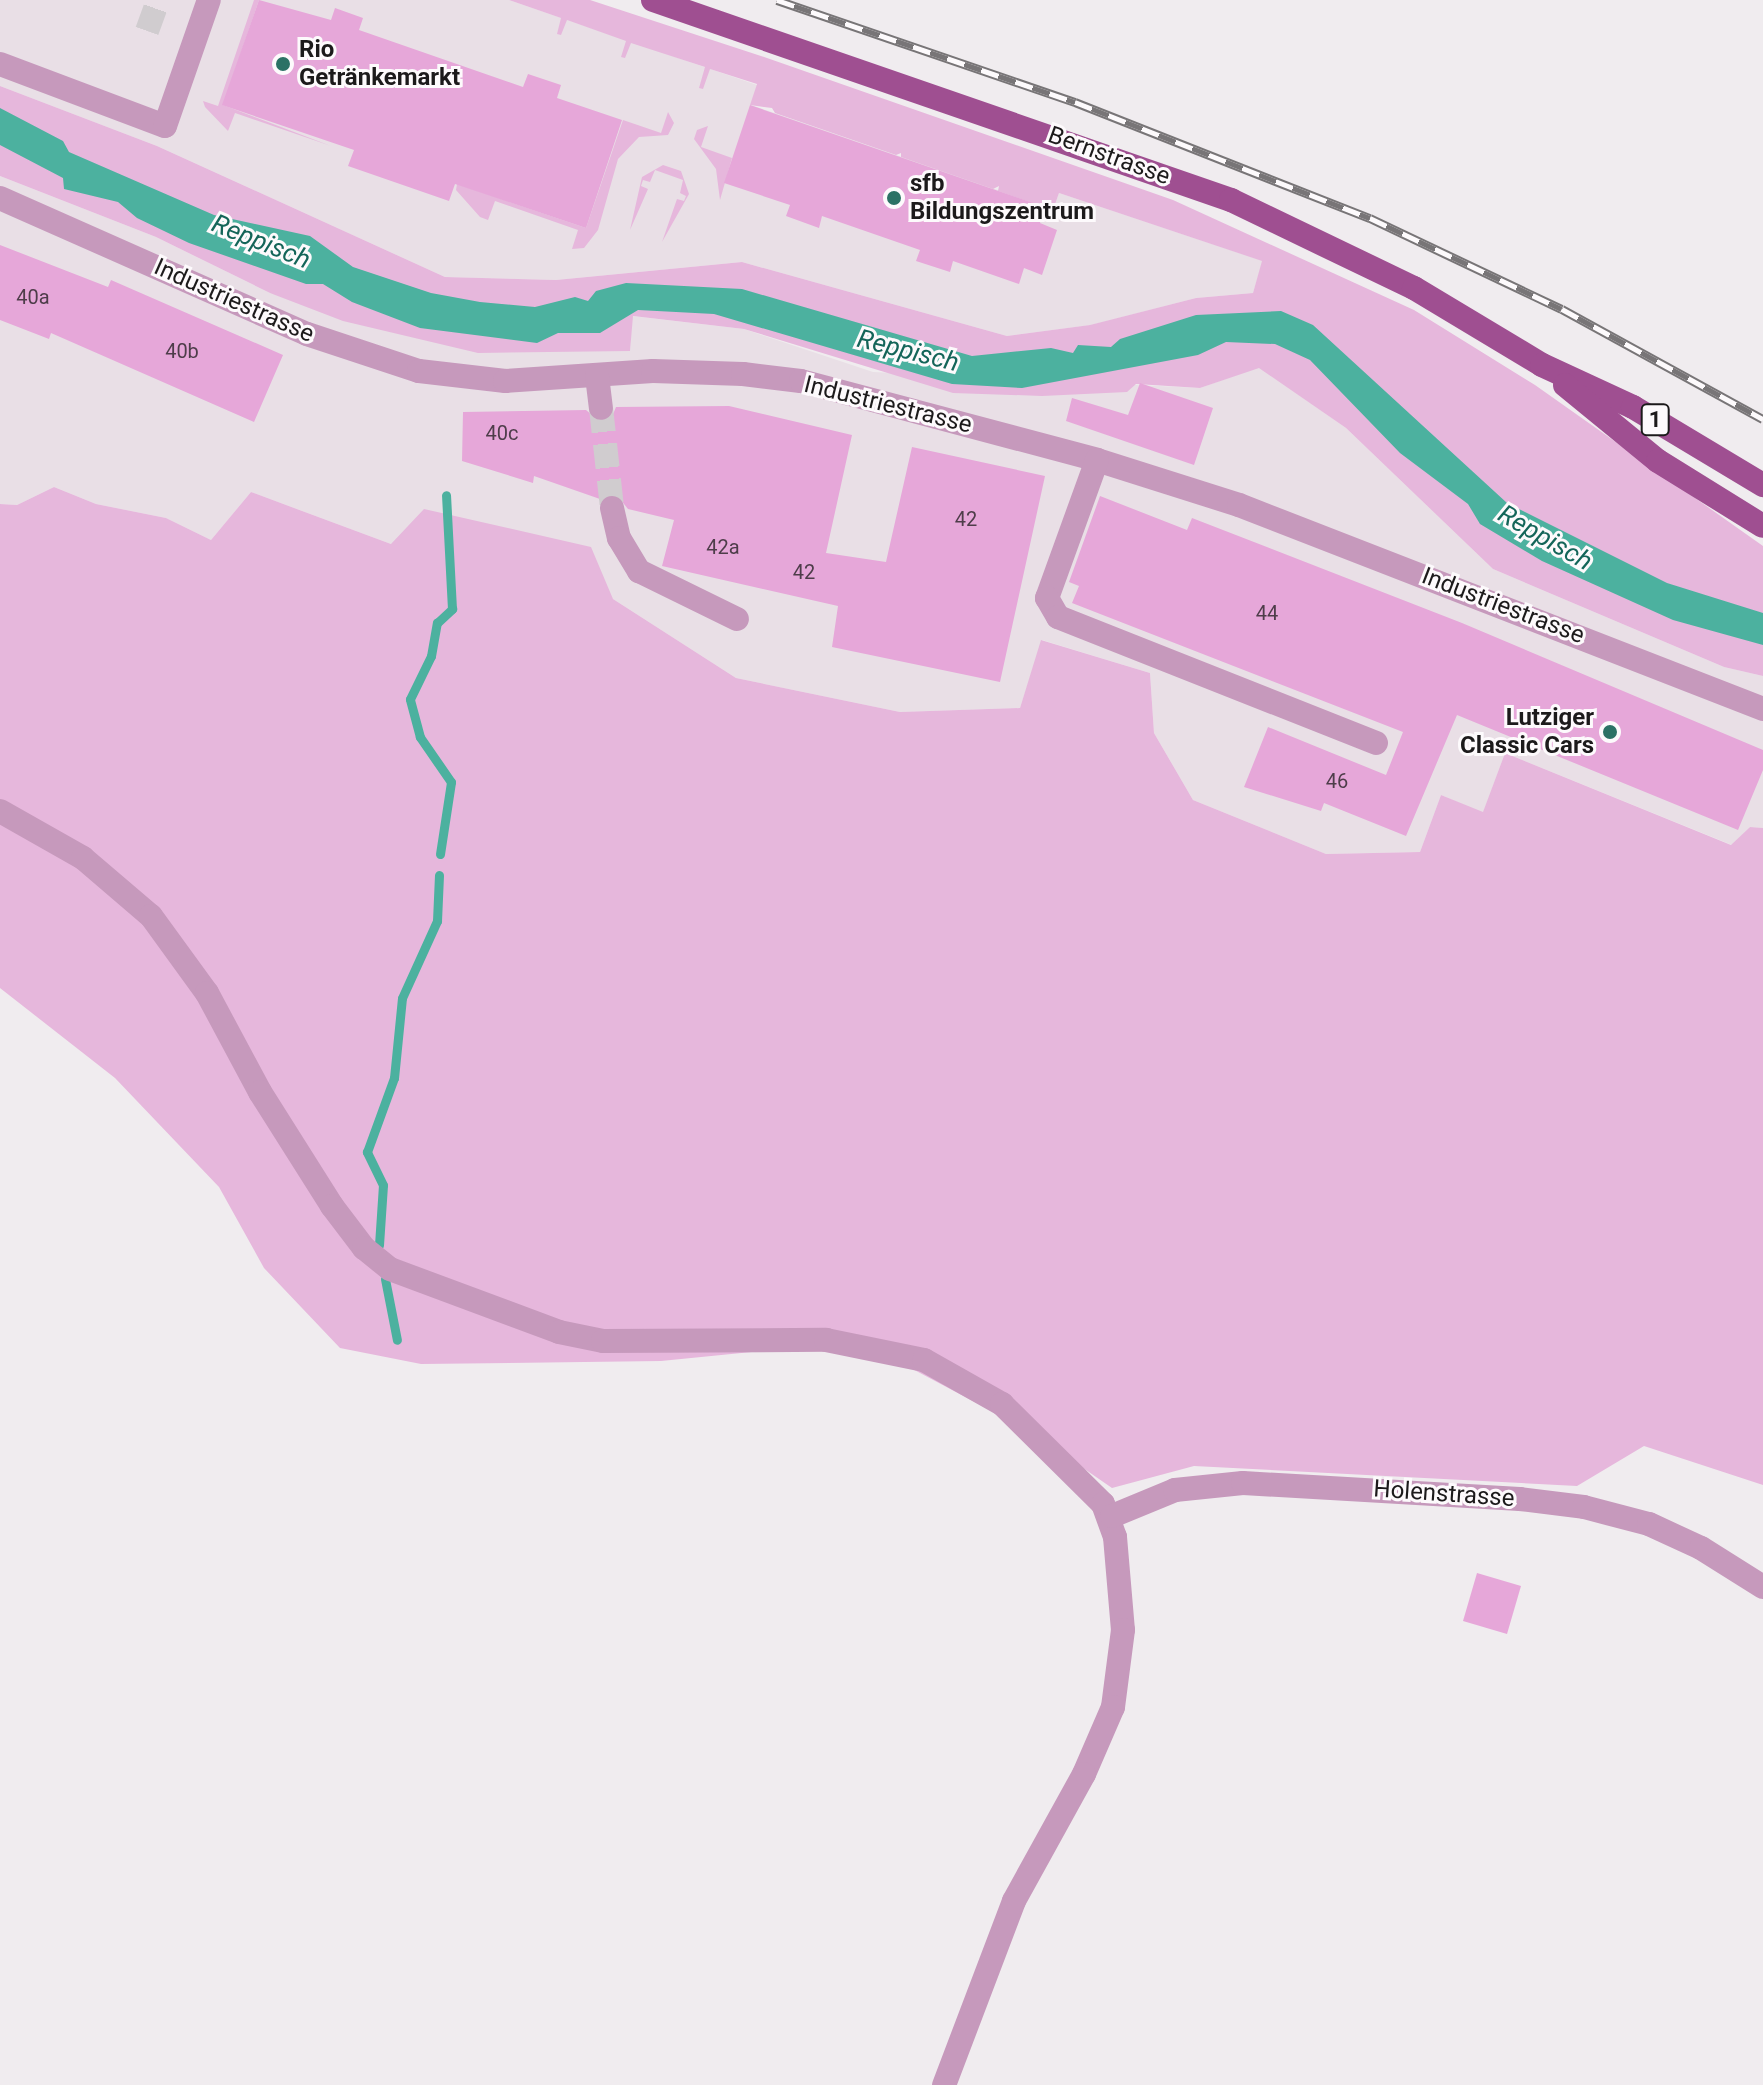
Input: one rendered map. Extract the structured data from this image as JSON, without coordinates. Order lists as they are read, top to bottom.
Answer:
{
  "streets": {
    "main road": ["Bernstrasse", "1"],
    "street": ["Industriestrasse", "Holenstrasse"]
  },
  "water": ["Reppisch"],
  "places": ["Rio Getränkemarkt", "sfb Bildungszentrum", "Lutziger Classic Cars"],
  "house_numbers": [
    "40a",
    "40b",
    "40c",
    "42",
    "42a",
    "42",
    "44",
    "46"
  ]
}
